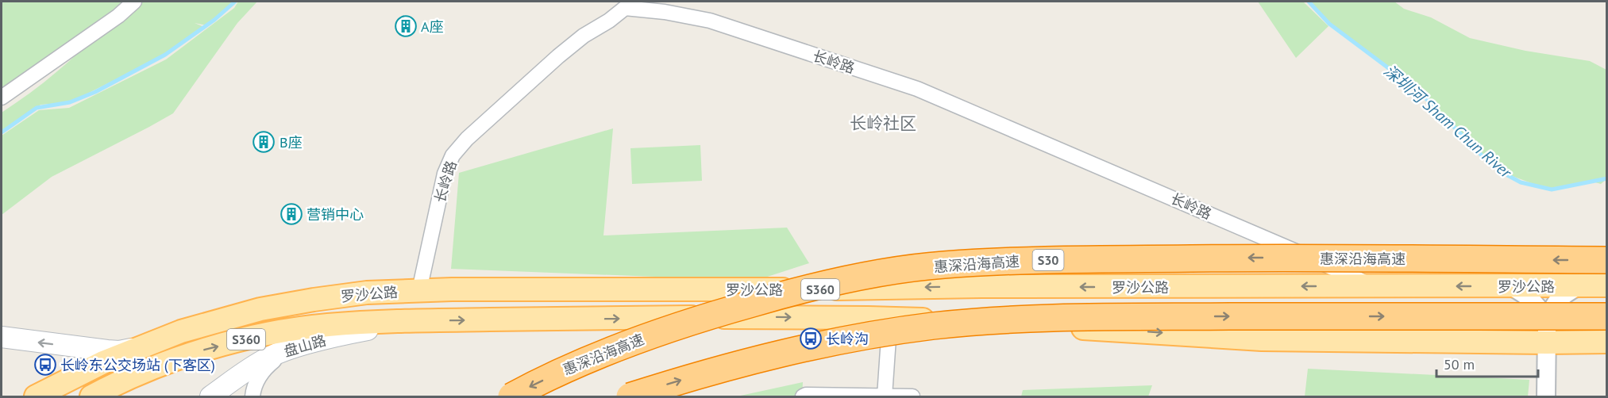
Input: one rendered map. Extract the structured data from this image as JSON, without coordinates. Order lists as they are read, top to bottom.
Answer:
{
  "streets": {
    "highway": ["惠深沿海高速", "S30"],
    "main road": ["罗沙公路", "S360", "盘山路"],
    "street": ["长岭路"]
  },
  "crossings": [
    ["长岭路", "罗沙公路"],
    ["罗沙公路", "盘山路"]
  ],
  "districts": ["长岭社区"],
  "water": ["深圳河 Sham Chun River"],
  "places": {
    "building": ["A座", "B座", "营销中心"],
    "bus stop": ["长岭沟", "长岭东公交场站 (下客区)"]
  },
  "scale_bar": "50 m"
}
